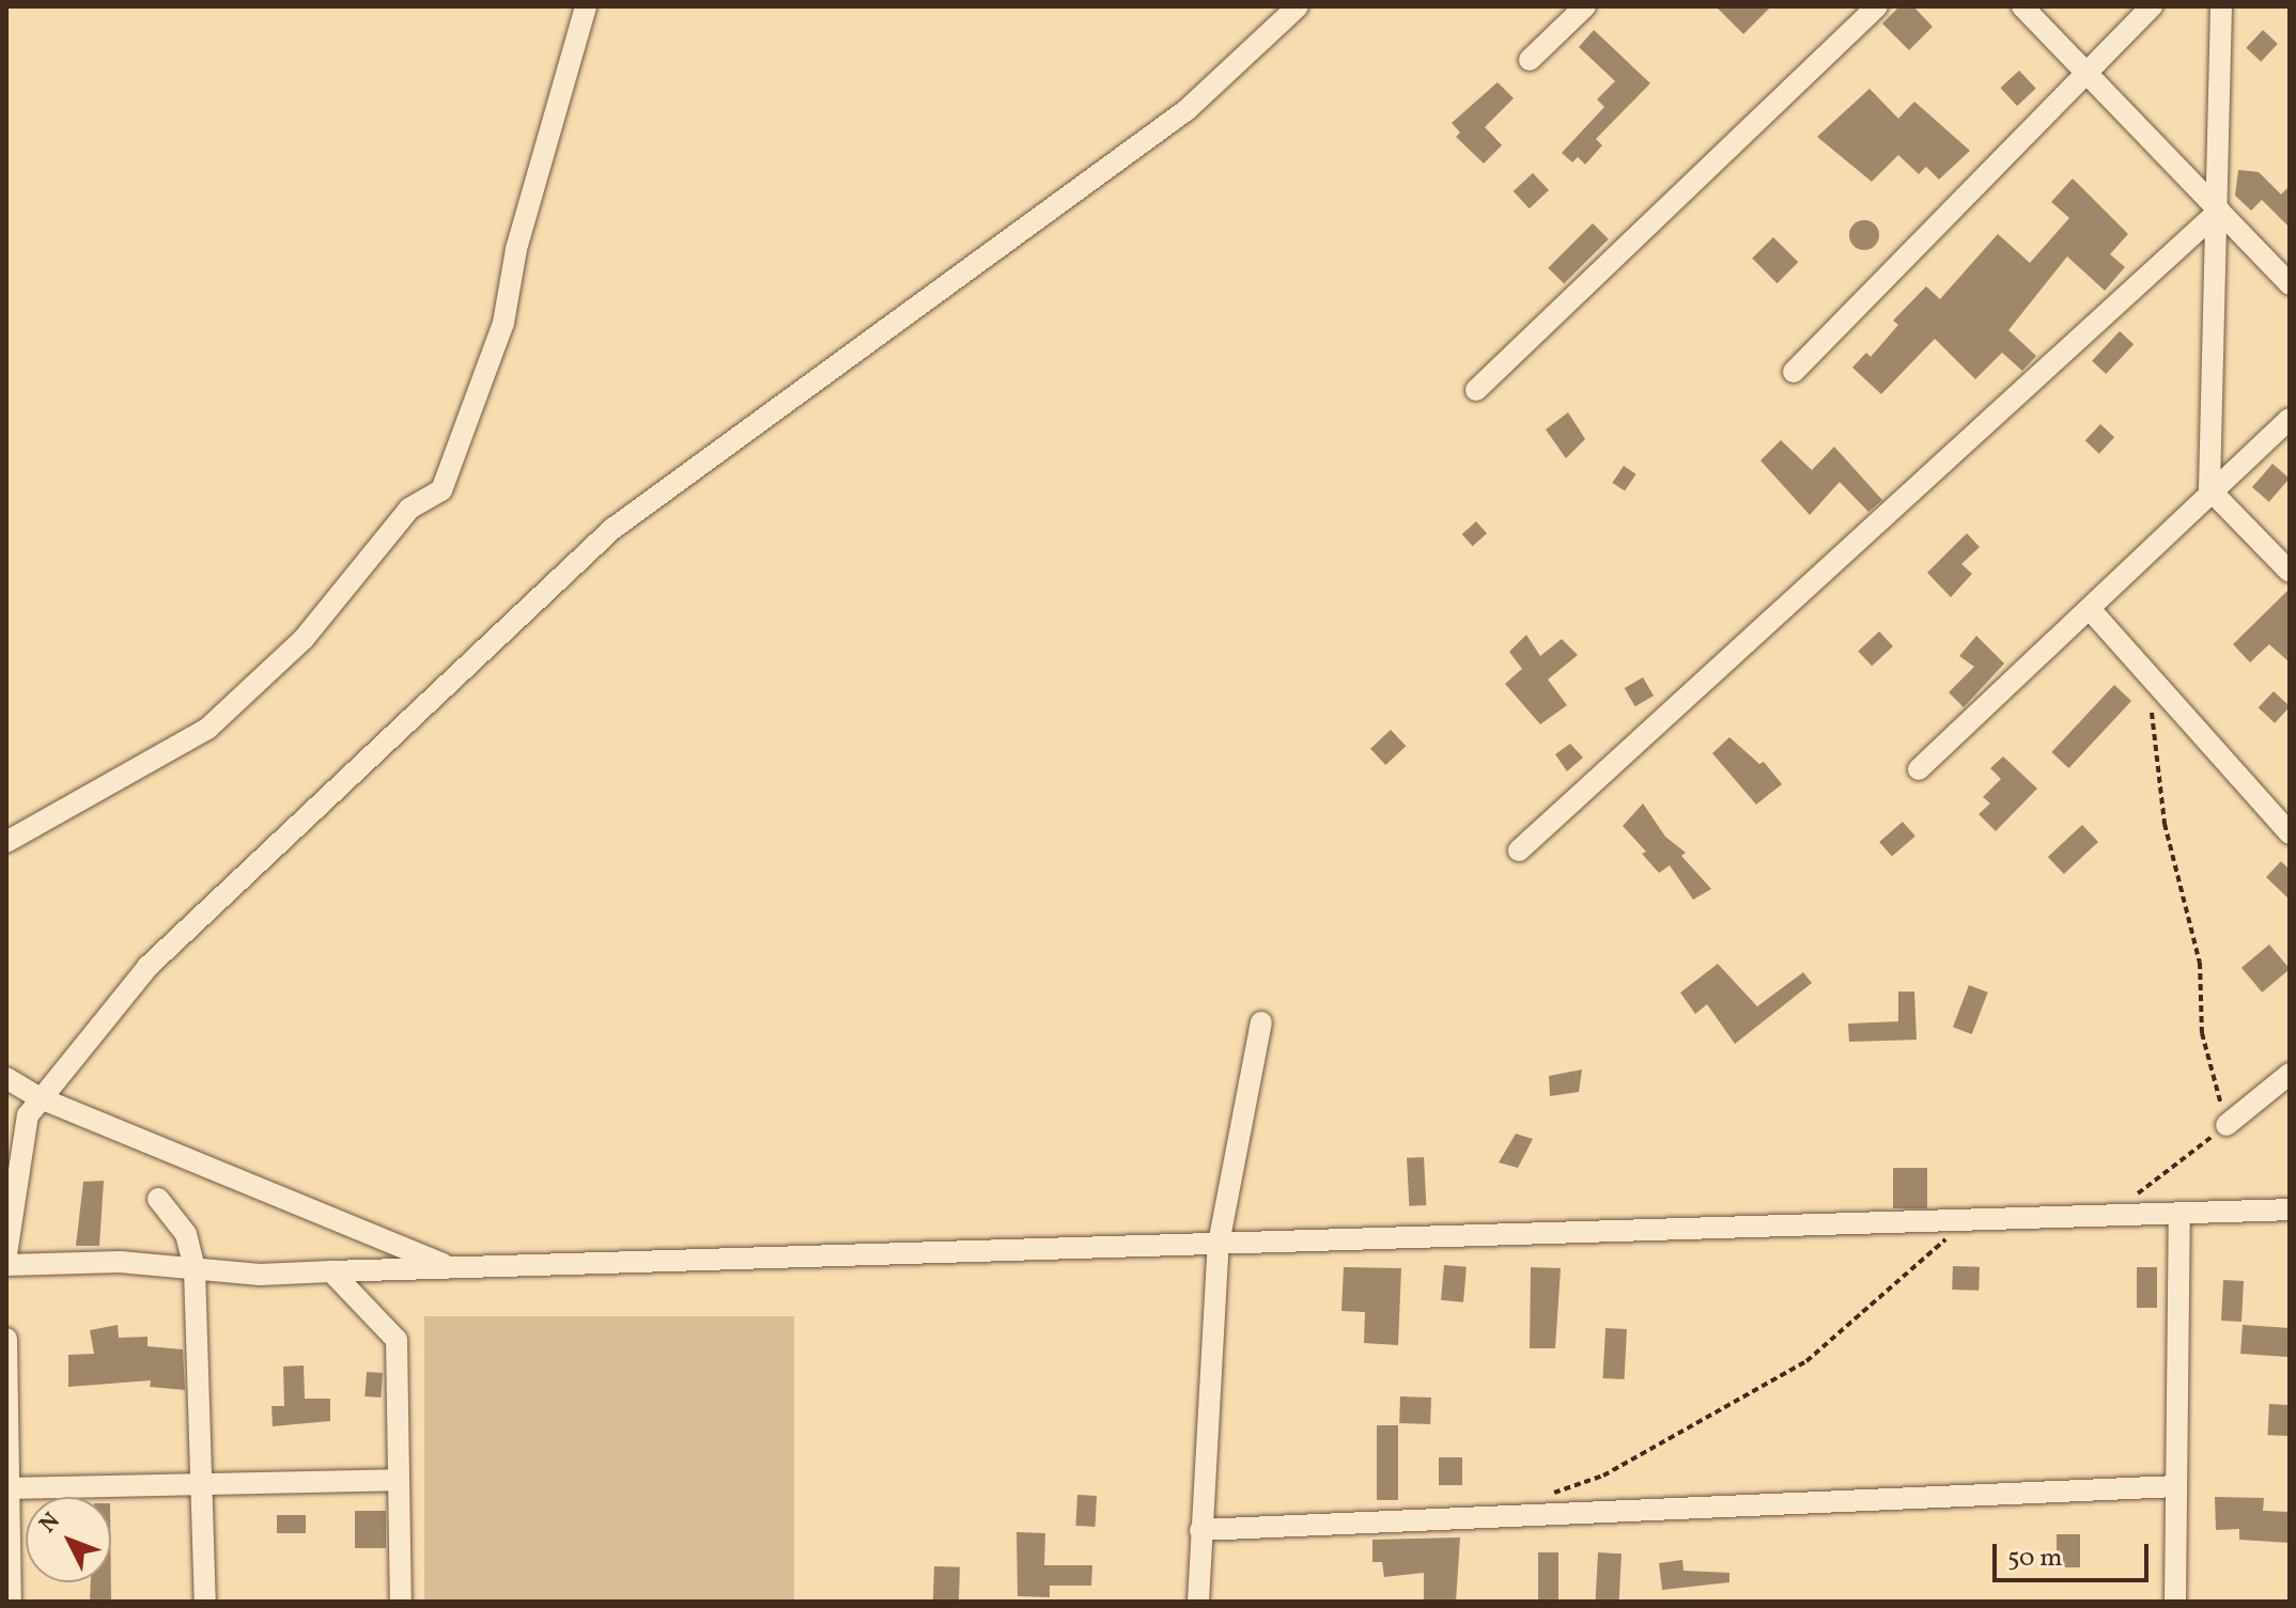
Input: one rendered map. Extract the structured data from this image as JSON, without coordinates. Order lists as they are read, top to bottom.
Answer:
{
  "scale_bar": "50 m",
  "north": "top left"
}
